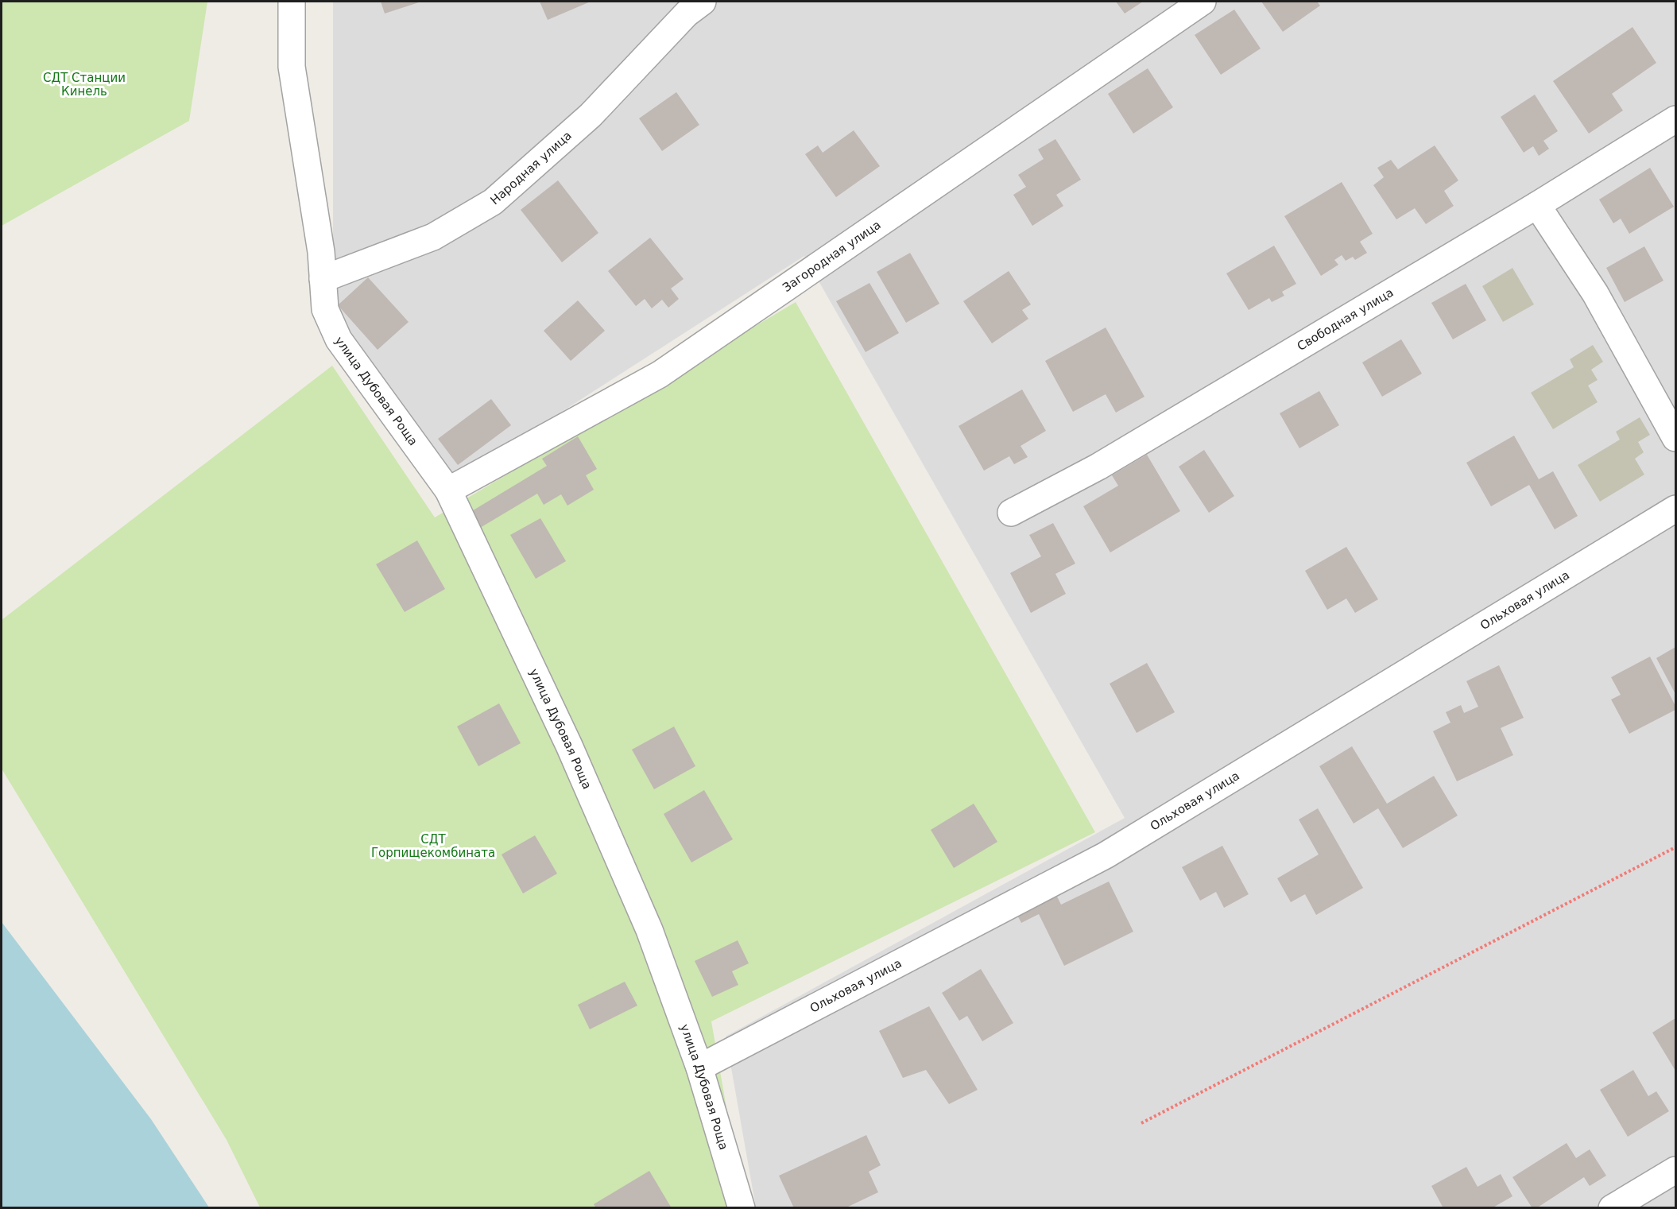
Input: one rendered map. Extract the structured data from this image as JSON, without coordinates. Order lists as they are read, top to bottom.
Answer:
{
  "streets": {
    "street": [
      "Народная улица",
      "Загородная улица",
      "Свободная улица",
      "улица Дубовая Роща",
      "Ольховая улица"
    ]
  },
  "crossings": [
    ["Народная улица", "улица Дубовая Роща"],
    ["Загородная улица", "улица Дубовая Роща"],
    ["улица Дубовая Роща", "Ольховая улица"]
  ],
  "parks": ["СДТ Станции Кинель", "СДТ Горпищекомбината"]
}
